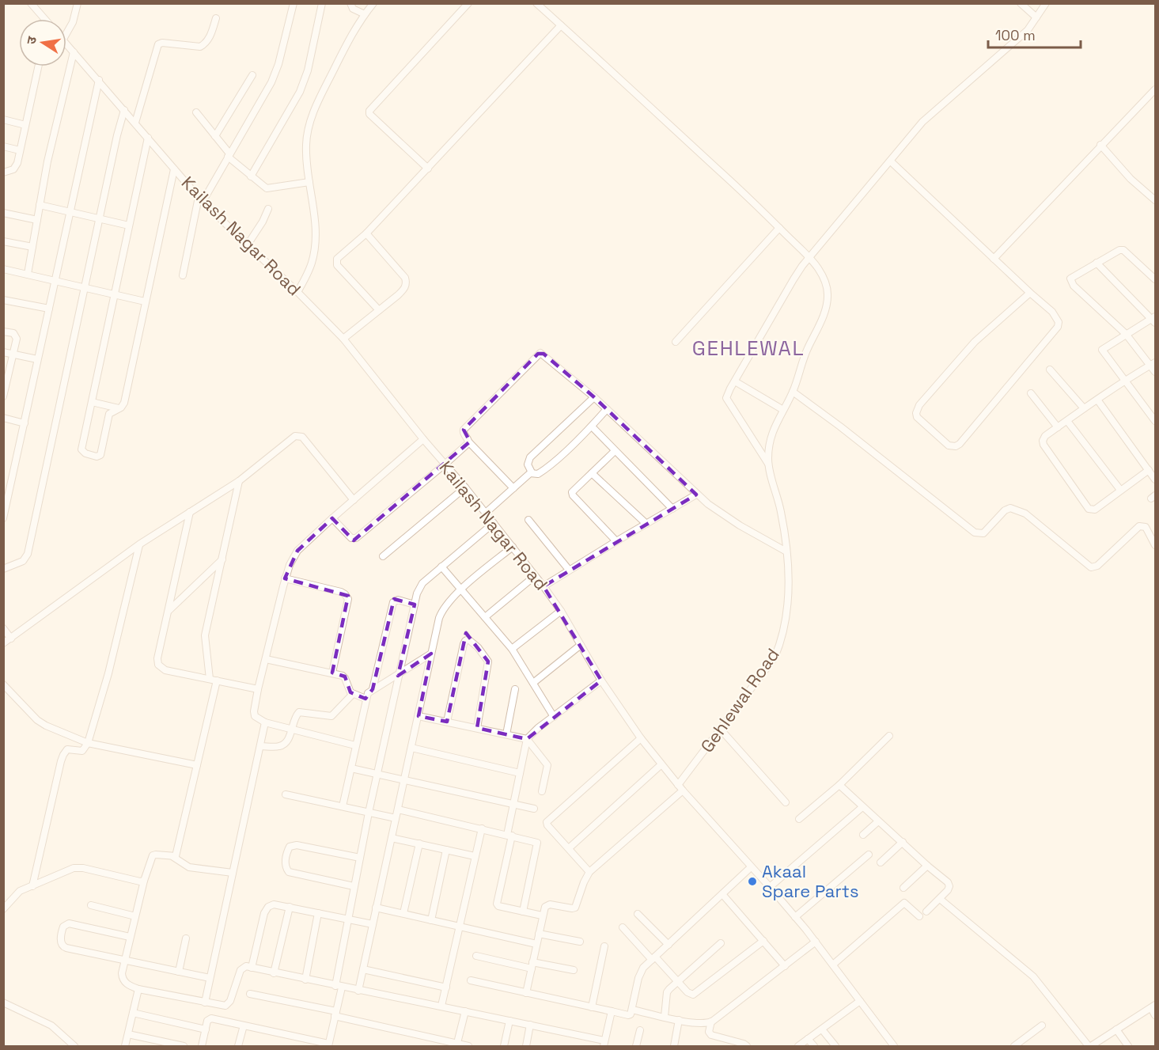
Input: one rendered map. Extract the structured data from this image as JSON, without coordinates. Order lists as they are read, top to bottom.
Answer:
{
  "streets": {
    "street": ["Kailash Nagar Road", "Gehlewal Road"]
  },
  "crossings": [
    ["Kailash Nagar Road", "Gehlewal Road"]
  ],
  "districts": ["GEHLEWAL"],
  "places": ["Akaal Spare Parts"],
  "scale_bar": "100 m",
  "north": "left"
}
